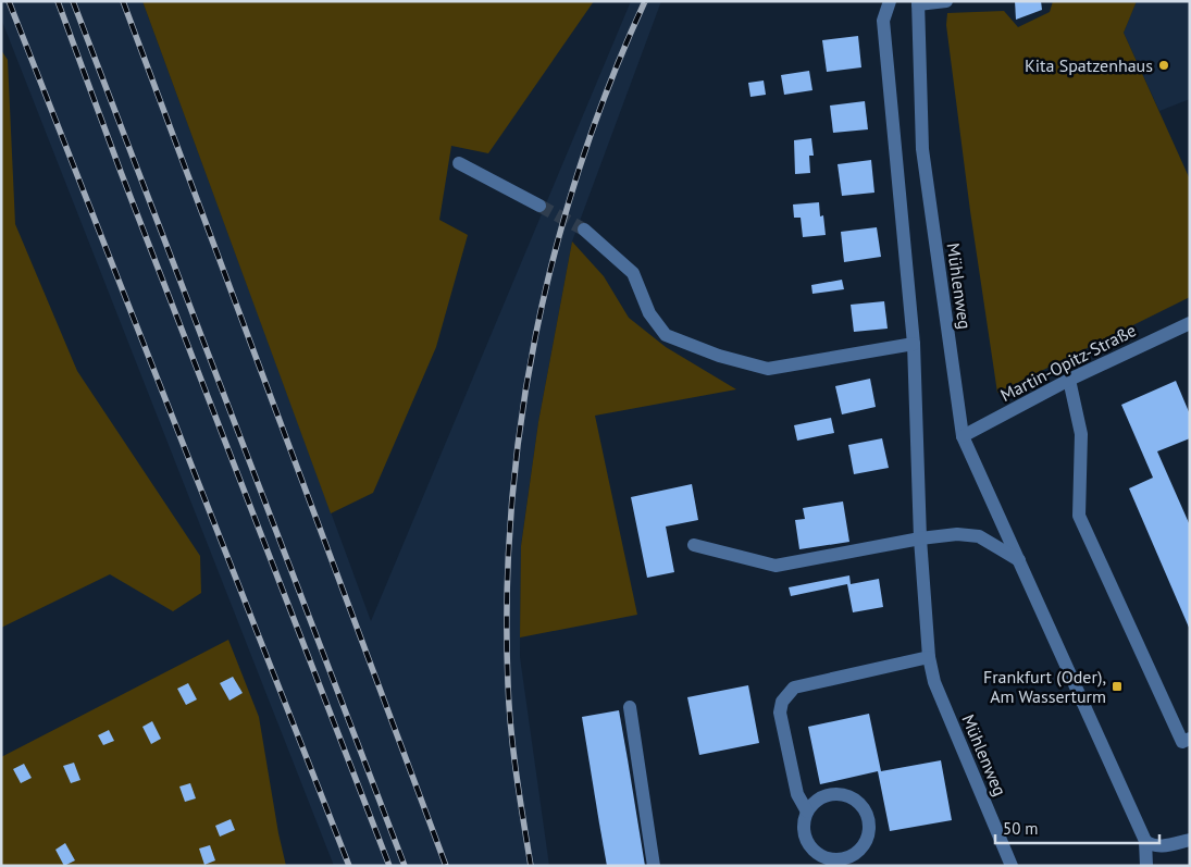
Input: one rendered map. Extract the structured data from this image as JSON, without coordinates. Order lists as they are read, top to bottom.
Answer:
{
  "streets": {
    "street": ["Mühlenweg", "Martin-Opitz-Straße"]
  },
  "crossings": [
    ["Mühlenweg", "Martin-Opitz-Straße"]
  ],
  "places": {
    "other": ["Kita Spatzenhaus"],
    "transit": ["Frankfurt (Oder), Am Wasserturm"]
  },
  "scale_bar": "50 m"
}
